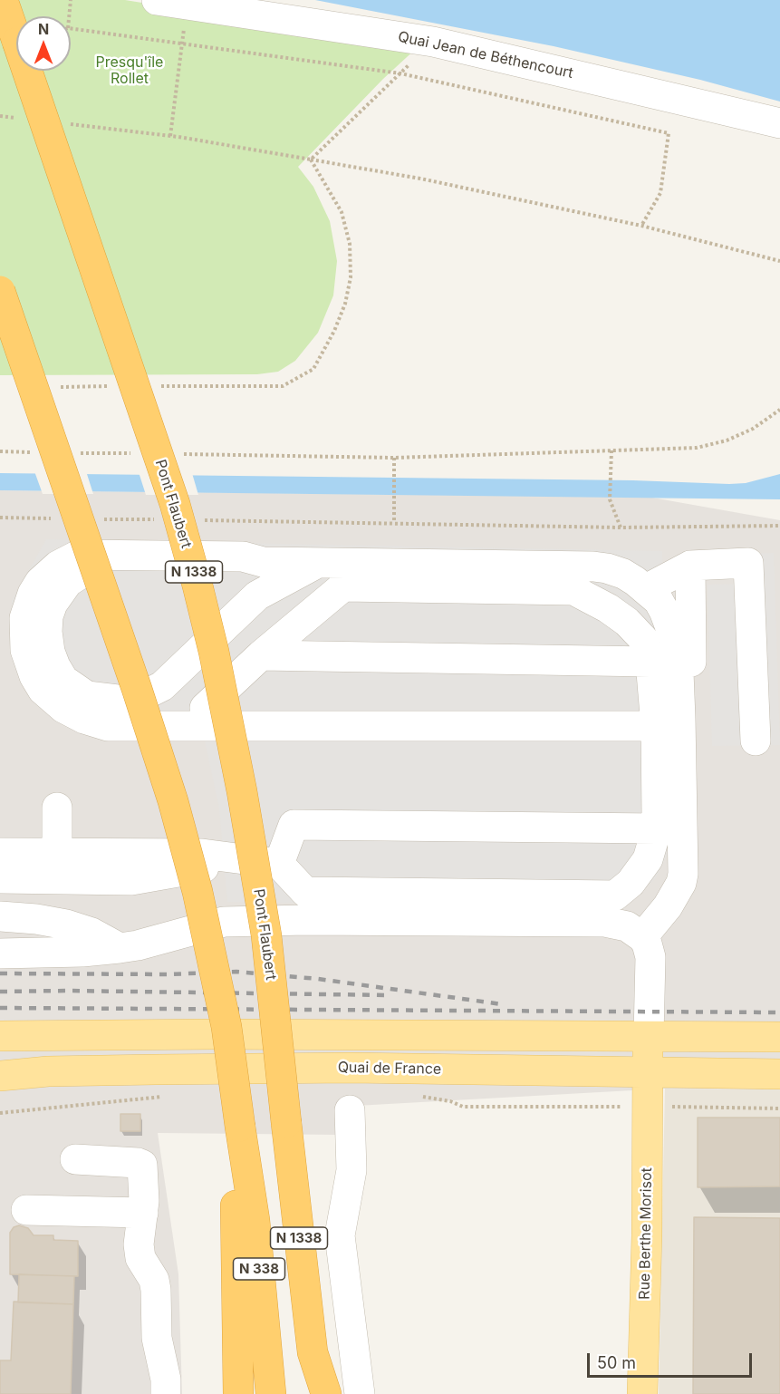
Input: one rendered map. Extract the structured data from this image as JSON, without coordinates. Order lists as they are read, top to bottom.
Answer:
{
  "streets": {
    "highway": ["Pont Flaubert", "N 1338", "N 338"],
    "main road": ["Quai de France", "Rue Berthe Morisot"],
    "street": ["Quai Jean de Béthencourt"]
  },
  "crossings": [
    ["Quai de France", "Rue Berthe Morisot"]
  ],
  "parks": ["Presqu'île Rollet"],
  "scale_bar": "50 m",
  "north": "top"
}
